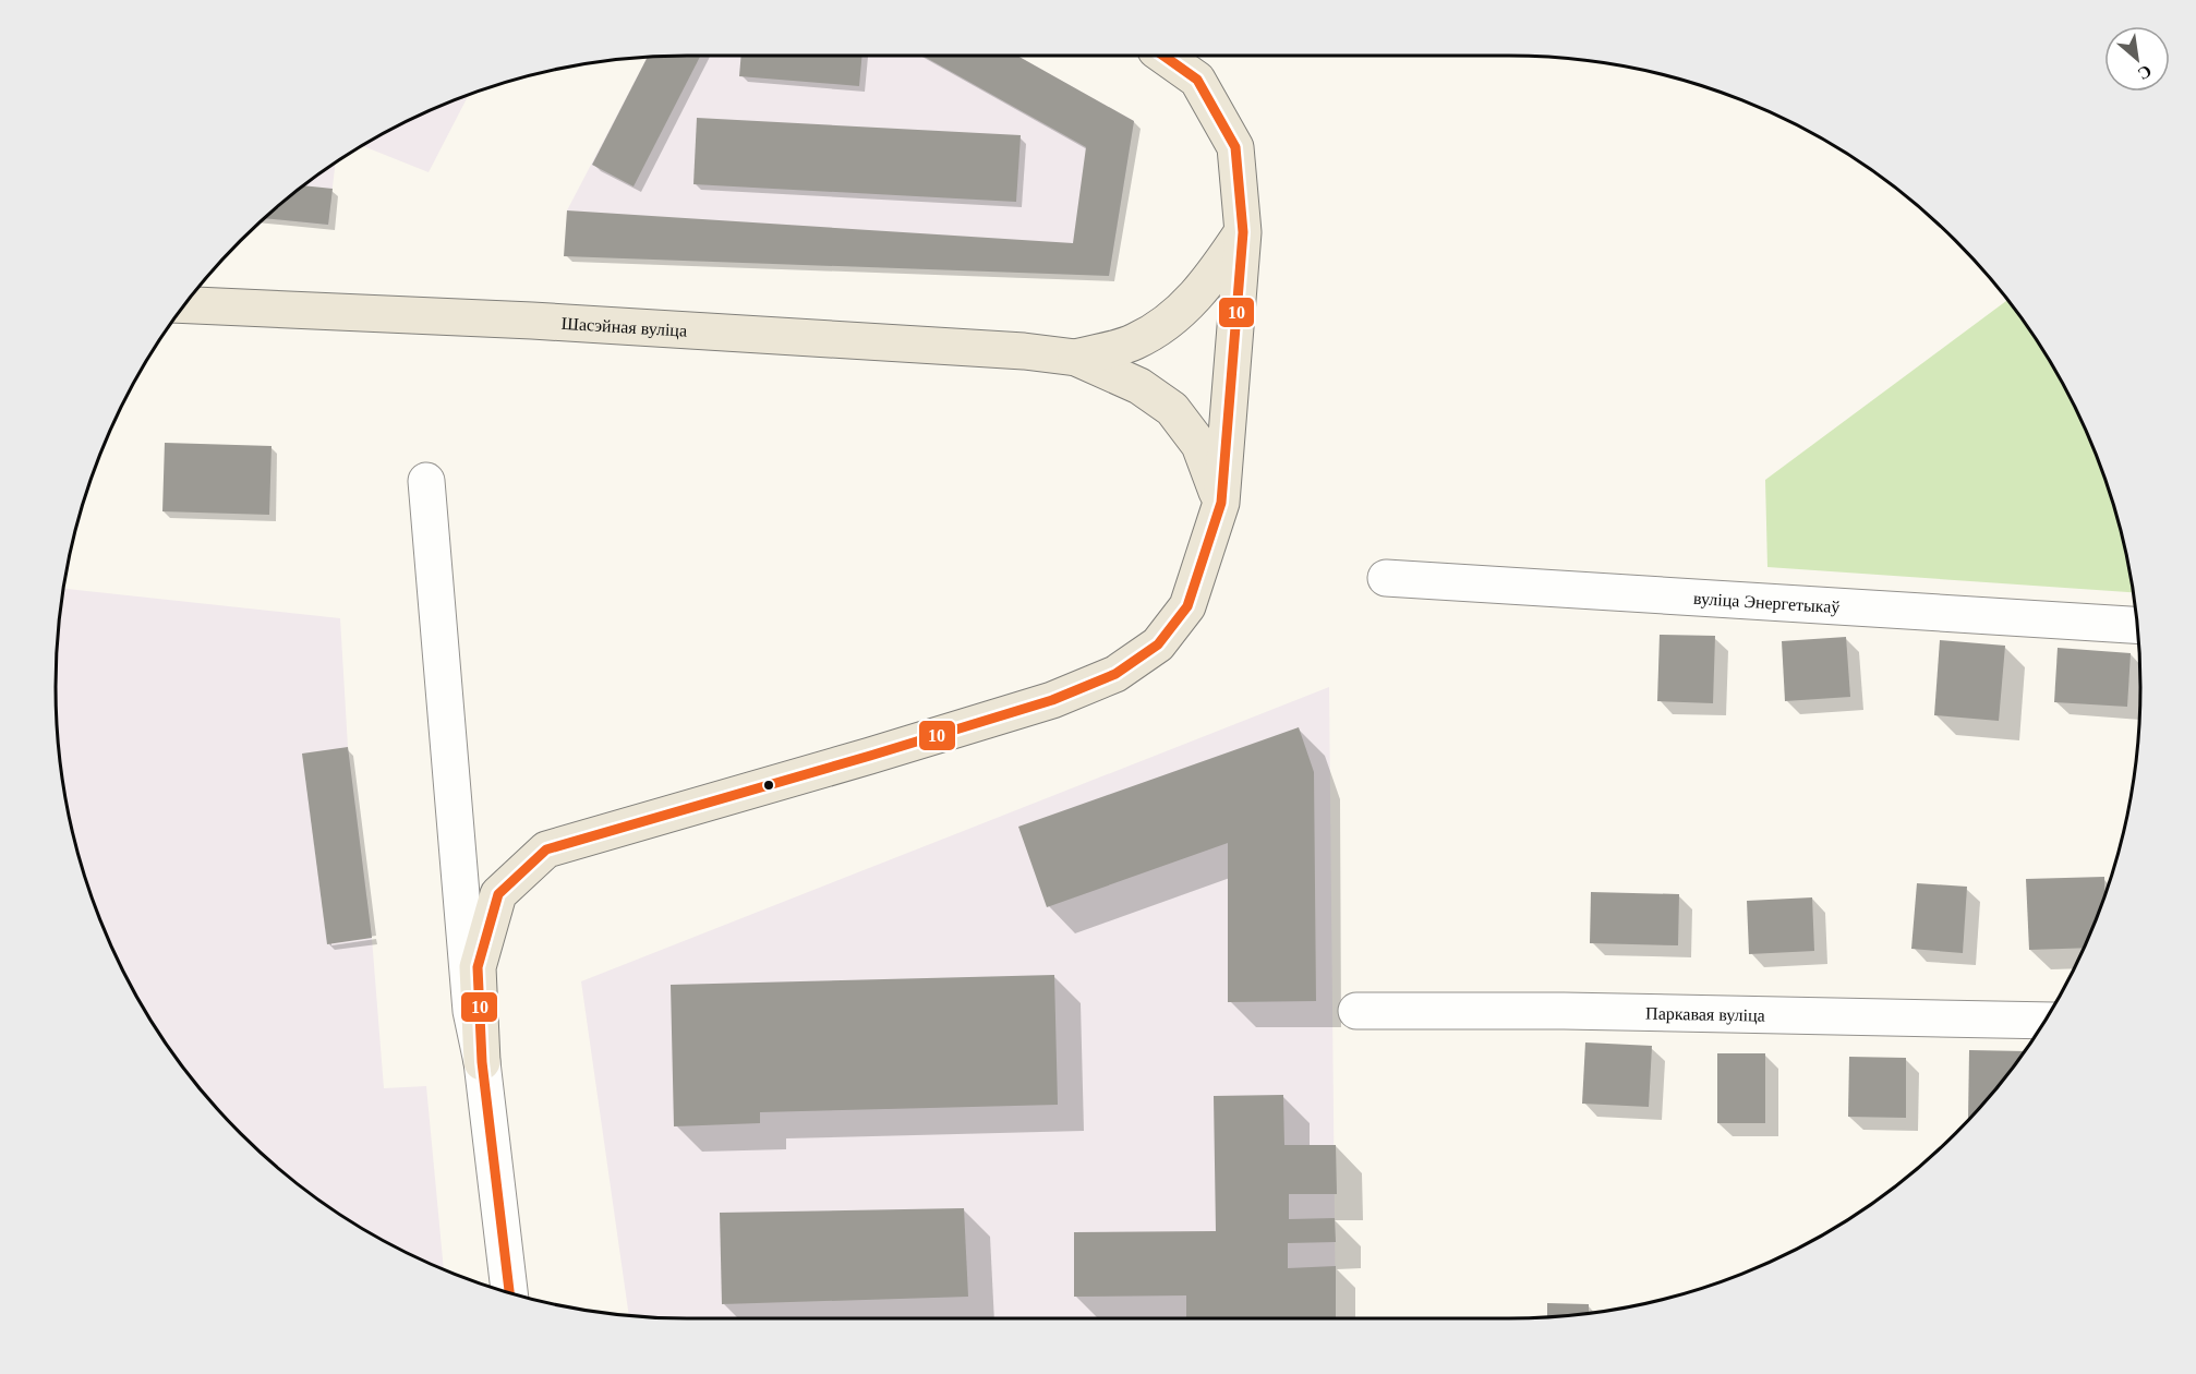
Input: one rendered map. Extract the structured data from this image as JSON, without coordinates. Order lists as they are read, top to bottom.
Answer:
{
  "streets": {
    "main road": ["Шасэйная вуліца"],
    "street": ["вуліца Энергетыкаў", "Паркавая вуліца"]
  },
  "lines": ["transit line 10"],
  "north": "bottom right"
}
